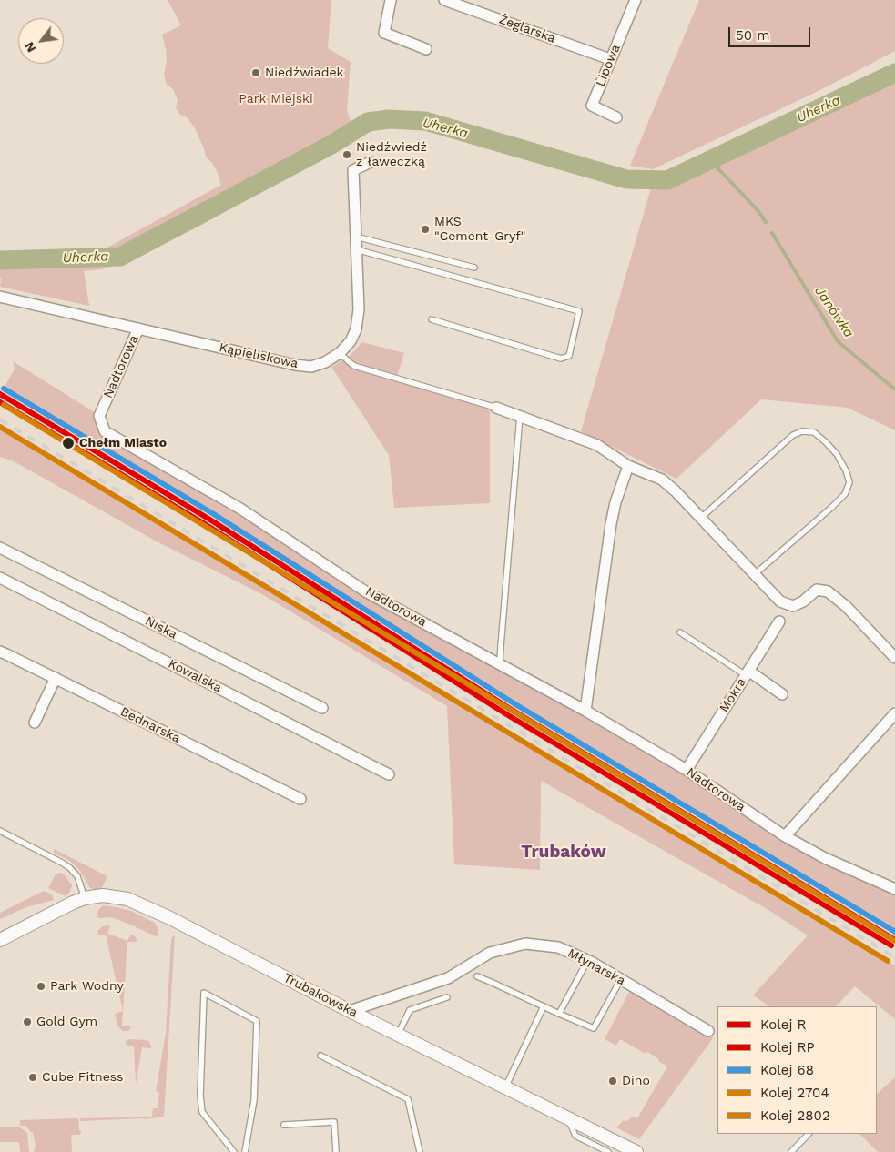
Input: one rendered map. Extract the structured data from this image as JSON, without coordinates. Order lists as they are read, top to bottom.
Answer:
{
  "streets": {
    "street": [
      "Żeglarska",
      "Lipowa",
      "Kąpieliskowa",
      "Nadtorowa",
      "Niska",
      "Kowalska",
      "Mokra",
      "Bednarska",
      "Młynarska",
      "Trubakowska"
    ]
  },
  "crossings": [
    ["Żeglarska", "Lipowa"],
    ["Kąpieliskowa", "Nadtorowa"],
    ["Nadtorowa", "Mokra"],
    ["Młynarska", "Trubakowska"]
  ],
  "districts": ["Trubaków"],
  "water": ["Uherka", "Janówka"],
  "parks": ["Park Miejski"],
  "places": [
    "Niedźwiadek",
    "Niedźwiedź z ławeczką",
    "MKS \"Cement-Gryf\"",
    "Chełm Miasto",
    "Park Wodny",
    "Gold Gym",
    "Cube Fitness",
    "Dino"
  ],
  "lines": [
    "rail line 68",
    "rail line R",
    "rail line RP",
    "rail line 2704",
    "rail line 2802"
  ],
  "legend": [
    "Kolej R",
    "Kolej RP",
    "Kolej 68",
    "Kolej 2704",
    "Kolej 2802"
  ],
  "scale_bar": "50 m",
  "north": "bottom left"
}
